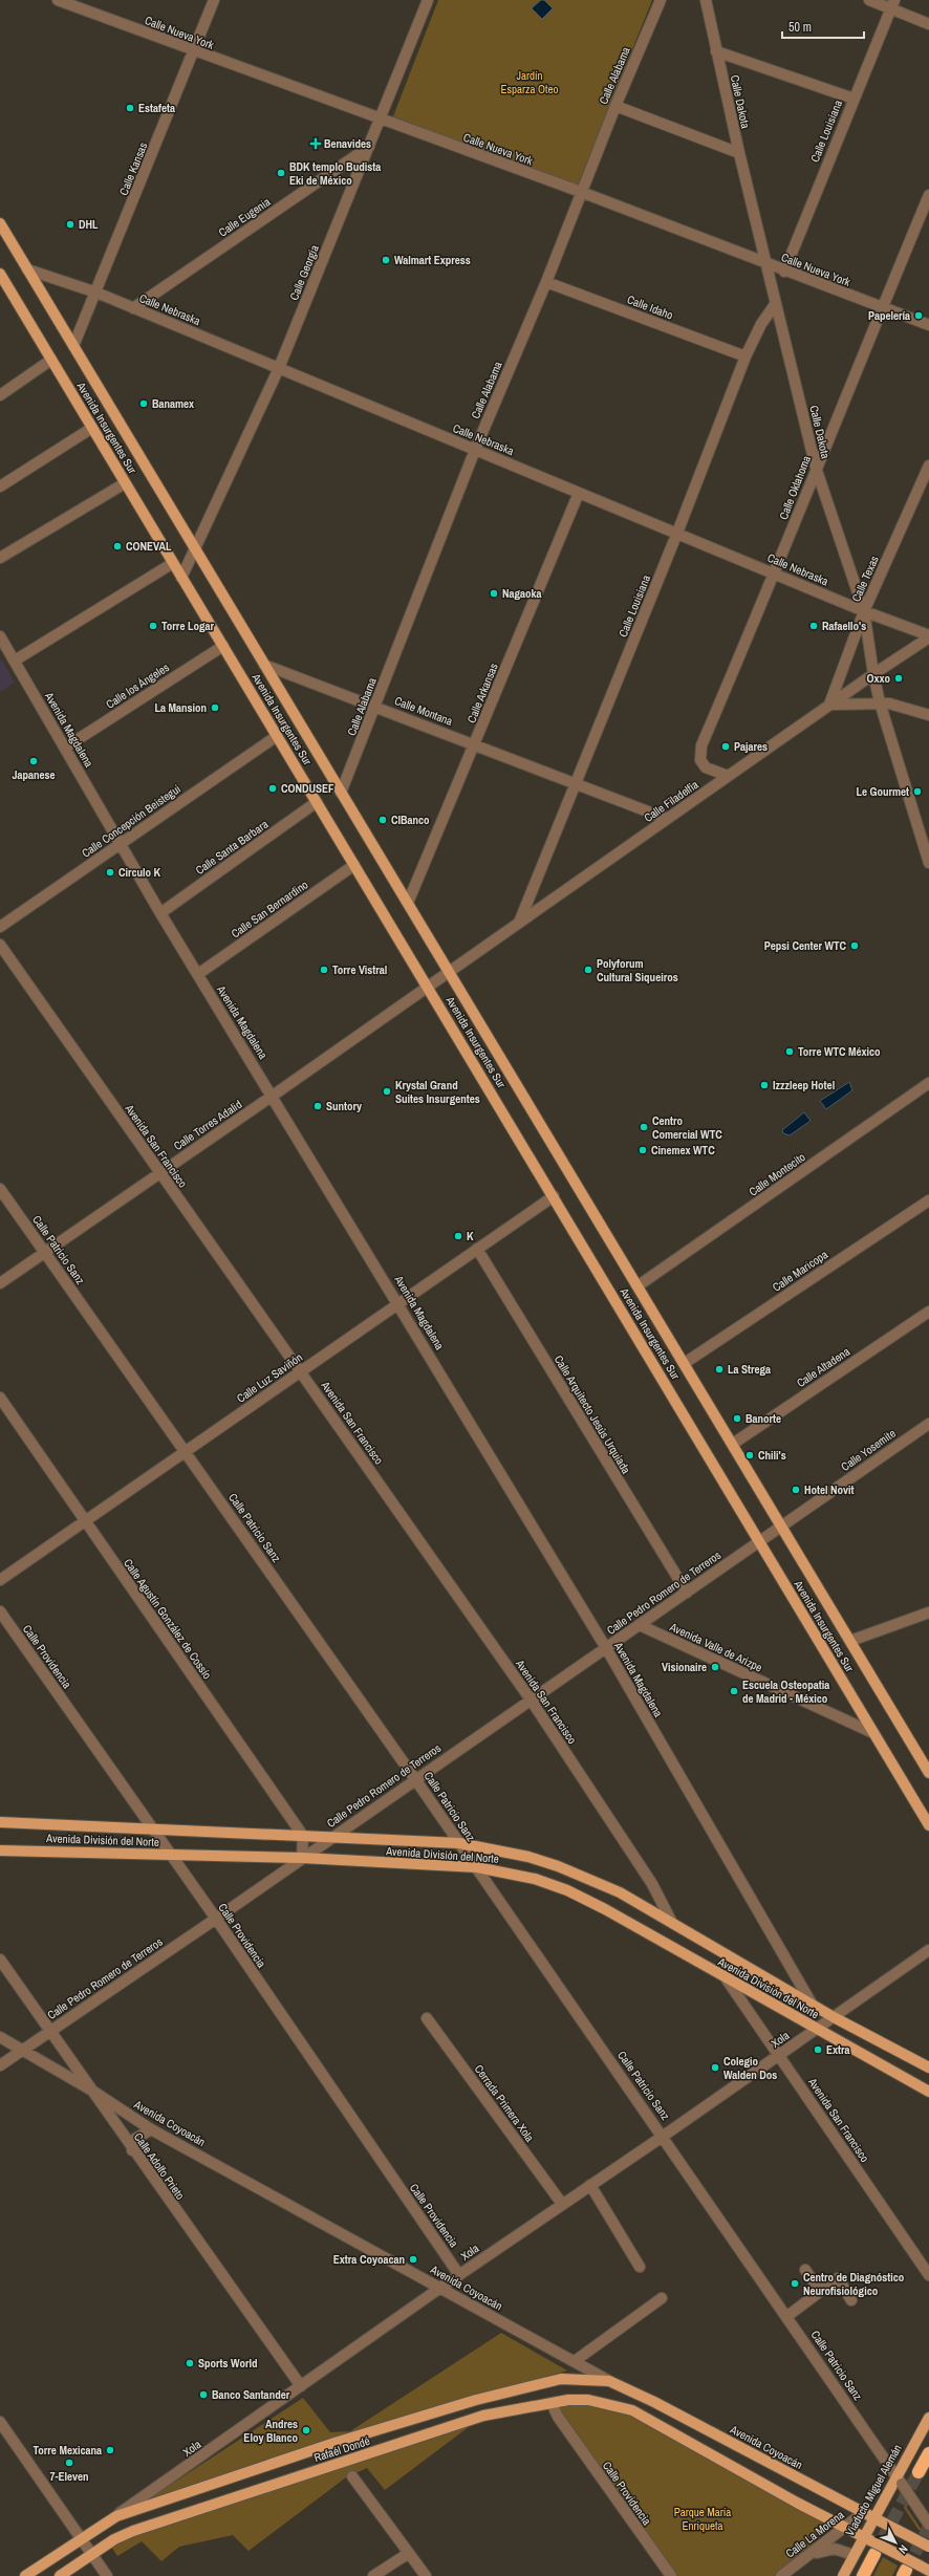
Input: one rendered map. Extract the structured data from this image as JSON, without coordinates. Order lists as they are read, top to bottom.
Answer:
{
  "streets": {
    "main road": [
      "Avenida Insurgentes Sur",
      "Avenida División del Norte",
      "Xola",
      "Avenida Coyoacán",
      "Rafaél Dondé",
      "Viaducto Miguel Alemán"
    ],
    "street": [
      "Calle Nueva York",
      "Calle Alabama",
      "Calle Dakota",
      "Calle Louisiana",
      "Calle Kansas",
      "Calle Eugenia",
      "Calle Georgia",
      "Calle Idaho",
      "Calle Nebraska",
      "Calle Oklahoma",
      "Calle Texas",
      "Calle los Ángeles",
      "Calle Arkansas",
      "Calle Montana",
      "Avenida Magdalena",
      "Calle Filadelfia",
      "Calle Concepción Beistegui",
      "Calle Santa Barbara",
      "Calle San Bernardino",
      "Calle Torres Adalid",
      "Avenida San Francisco",
      "Calle Montecito",
      "Calle Patricio Sanz",
      "Calle Maricopa",
      "Calle Altadena",
      "Calle Luz Saviñón",
      "Calle Arquitecto Jesús Urquiada",
      "Calle Yosemite",
      "Calle Pedro Romero de Terreros",
      "Calle Agustín González de Cossío",
      "Avenida Valle de Arizpe",
      "Calle Providencia",
      "Cerrada Primera Xola",
      "Calle Adolfo Prieto",
      "Calle La Morena"
    ]
  },
  "crossings": [
    ["Calle Nueva York", "Calle Alabama"],
    ["Calle Nueva York", "Calle Dakota"],
    ["Calle Nueva York", "Calle Louisiana"],
    ["Calle Nueva York", "Calle Kansas"],
    ["Calle Nueva York", "Calle Georgia"],
    ["Calle Nueva York", "Calle Oklahoma"],
    ["Calle Alabama", "Calle Idaho"],
    ["Calle Alabama", "Calle Nebraska"],
    ["Calle Alabama", "Avenida Insurgentes Sur"],
    ["Calle Alabama", "Calle Montana"],
    ["Calle Dakota", "Calle Louisiana"],
    ["Calle Dakota", "Calle Nebraska"],
    ["Calle Dakota", "Calle Oklahoma"],
    ["Calle Dakota", "Calle Texas"],
    ["Calle Dakota", "Calle Filadelfia"],
    ["Calle Louisiana", "Calle Idaho"],
    ["Calle Louisiana", "Calle Nebraska"],
    ["Calle Louisiana", "Calle Montana"],
    ["Calle Louisiana", "Calle Filadelfia"],
    ["Calle Kansas", "Calle Nebraska"],
    ["Calle Kansas", "Avenida Insurgentes Sur"],
    ["Calle Eugenia", "Calle Georgia"],
    ["Calle Eugenia", "Calle Nebraska"],
    ["Calle Georgia", "Calle Nebraska"],
    ["Calle Georgia", "Avenida Insurgentes Sur"],
    ["Calle Nebraska", "Avenida Insurgentes Sur"],
    ["Calle Nebraska", "Calle Oklahoma"],
    ["Calle Nebraska", "Calle Texas"],
    ["Calle Nebraska", "Calle Arkansas"],
    ["Calle Nebraska", "Calle Filadelfia"],
    ["Avenida Insurgentes Sur", "Calle los Ángeles"],
    ["Avenida Insurgentes Sur", "Calle Arkansas"],
    ["Avenida Insurgentes Sur", "Calle Montana"],
    ["Avenida Insurgentes Sur", "Calle Filadelfia"],
    ["Avenida Insurgentes Sur", "Calle Concepción Beistegui"],
    ["Avenida Insurgentes Sur", "Calle Santa Barbara"],
    ["Avenida Insurgentes Sur", "Calle San Bernardino"],
    ["Avenida Insurgentes Sur", "Calle Torres Adalid"],
    ["Avenida Insurgentes Sur", "Calle Montecito"],
    ["Avenida Insurgentes Sur", "Calle Maricopa"],
    ["Avenida Insurgentes Sur", "Calle Altadena"],
    ["Avenida Insurgentes Sur", "Calle Luz Saviñón"],
    ["Avenida Insurgentes Sur", "Calle Yosemite"],
    ["Avenida Insurgentes Sur", "Calle Pedro Romero de Terreros"],
    ["Avenida Insurgentes Sur", "Avenida Valle de Arizpe"],
    ["Calle Oklahoma", "Calle Filadelfia"],
    ["Calle Texas", "Calle Filadelfia"],
    ["Calle los Ángeles", "Avenida Magdalena"],
    ["Calle Arkansas", "Calle Montana"],
    ["Calle Montana", "Calle Filadelfia"],
    ["Avenida Magdalena", "Calle Concepción Beistegui"],
    ["Avenida Magdalena", "Calle Santa Barbara"],
    ["Avenida Magdalena", "Calle San Bernardino"],
    ["Avenida Magdalena", "Calle Torres Adalid"],
    ["Avenida Magdalena", "Calle Luz Saviñón"],
    ["Avenida Magdalena", "Calle Pedro Romero de Terreros"],
    ["Avenida Magdalena", "Avenida División del Norte"],
    ["Calle Filadelfia", "Calle Torres Adalid"],
    ["Calle Torres Adalid", "Avenida San Francisco"],
    ["Calle Torres Adalid", "Calle Patricio Sanz"],
    ["Avenida San Francisco", "Calle Luz Saviñón"],
    ["Avenida San Francisco", "Calle Pedro Romero de Terreros"],
    ["Avenida San Francisco", "Avenida División del Norte"],
    ["Avenida San Francisco", "Xola"],
    ["Calle Patricio Sanz", "Calle Luz Saviñón"],
    ["Calle Patricio Sanz", "Calle Pedro Romero de Terreros"],
    ["Calle Patricio Sanz", "Avenida División del Norte"],
    ["Calle Patricio Sanz", "Xola"],
    ["Calle Patricio Sanz", "Viaducto Miguel Alemán"],
    ["Calle Luz Saviñón", "Calle Arquitecto Jesús Urquiada"],
    ["Calle Luz Saviñón", "Calle Agustín González de Cossío"],
    ["Calle Arquitecto Jesús Urquiada", "Calle Pedro Romero de Terreros"],
    ["Calle Yosemite", "Calle Pedro Romero de Terreros"],
    ["Calle Pedro Romero de Terreros", "Avenida Valle de Arizpe"],
    ["Calle Pedro Romero de Terreros", "Calle Providencia"],
    ["Calle Pedro Romero de Terreros", "Avenida División del Norte"],
    ["Calle Pedro Romero de Terreros", "Avenida Coyoacán"],
    ["Calle Pedro Romero de Terreros", "Calle Adolfo Prieto"],
    ["Calle Agustín González de Cossío", "Avenida División del Norte"],
    ["Calle Providencia", "Avenida División del Norte"],
    ["Calle Providencia", "Xola"],
    ["Calle Providencia", "Rafaél Dondé"],
    ["Avenida División del Norte", "Xola"],
    ["Xola", "Cerrada Primera Xola"],
    ["Xola", "Avenida Coyoacán"],
    ["Xola", "Calle Adolfo Prieto"],
    ["Xola", "Rafaél Dondé"],
    ["Avenida Coyoacán", "Calle Adolfo Prieto"],
    ["Avenida Coyoacán", "Rafaél Dondé"],
    ["Avenida Coyoacán", "Viaducto Miguel Alemán"],
    ["Avenida Coyoacán", "Calle La Morena"],
    ["Rafaél Dondé", "Calle La Morena"]
  ],
  "parks": ["Jardín Esparza Oteo", "Parque María Enriqueta"],
  "places": {
    "other": [
      "Estafeta",
      "BDK templo Budista Eki de México",
      "DHL",
      "Walmart Express",
      "Papelería",
      "Banamex",
      "CONEVAL",
      "Nagaoka",
      "Torre Logar",
      "Rafaello's",
      "Oxxo",
      "La Mansion",
      "Pajares",
      "Japanese",
      "CONDUSEF",
      "Le Gourmet",
      "CIBanco",
      "Circulo K",
      "Pepsi Center WTC",
      "Torre Vistral",
      "Polyforum Cultural Siqueiros",
      "Torre WTC México",
      "Izzzleep Hotel",
      "Krystal Grand Suites Insurgentes",
      "Suntory",
      "Centro Comercial WTC",
      "Cinemex WTC",
      "K",
      "La Strega",
      "Banorte",
      "Chili's",
      "Hotel Novit",
      "Visionaire",
      "Escuela Osteopatia de Madrid - México",
      "Extra",
      "Colegio Walden Dos",
      "Extra Coyoacan",
      "Centro de Diagnóstico Neurofisiológico",
      "Sports World",
      "Banco Santander",
      "Andres Eloy Blanco",
      "Torre Mexicana",
      "7-Eleven"
    ],
    "health": ["Benavides"]
  },
  "scale_bar": "50 m",
  "north": "bottom right"
}
